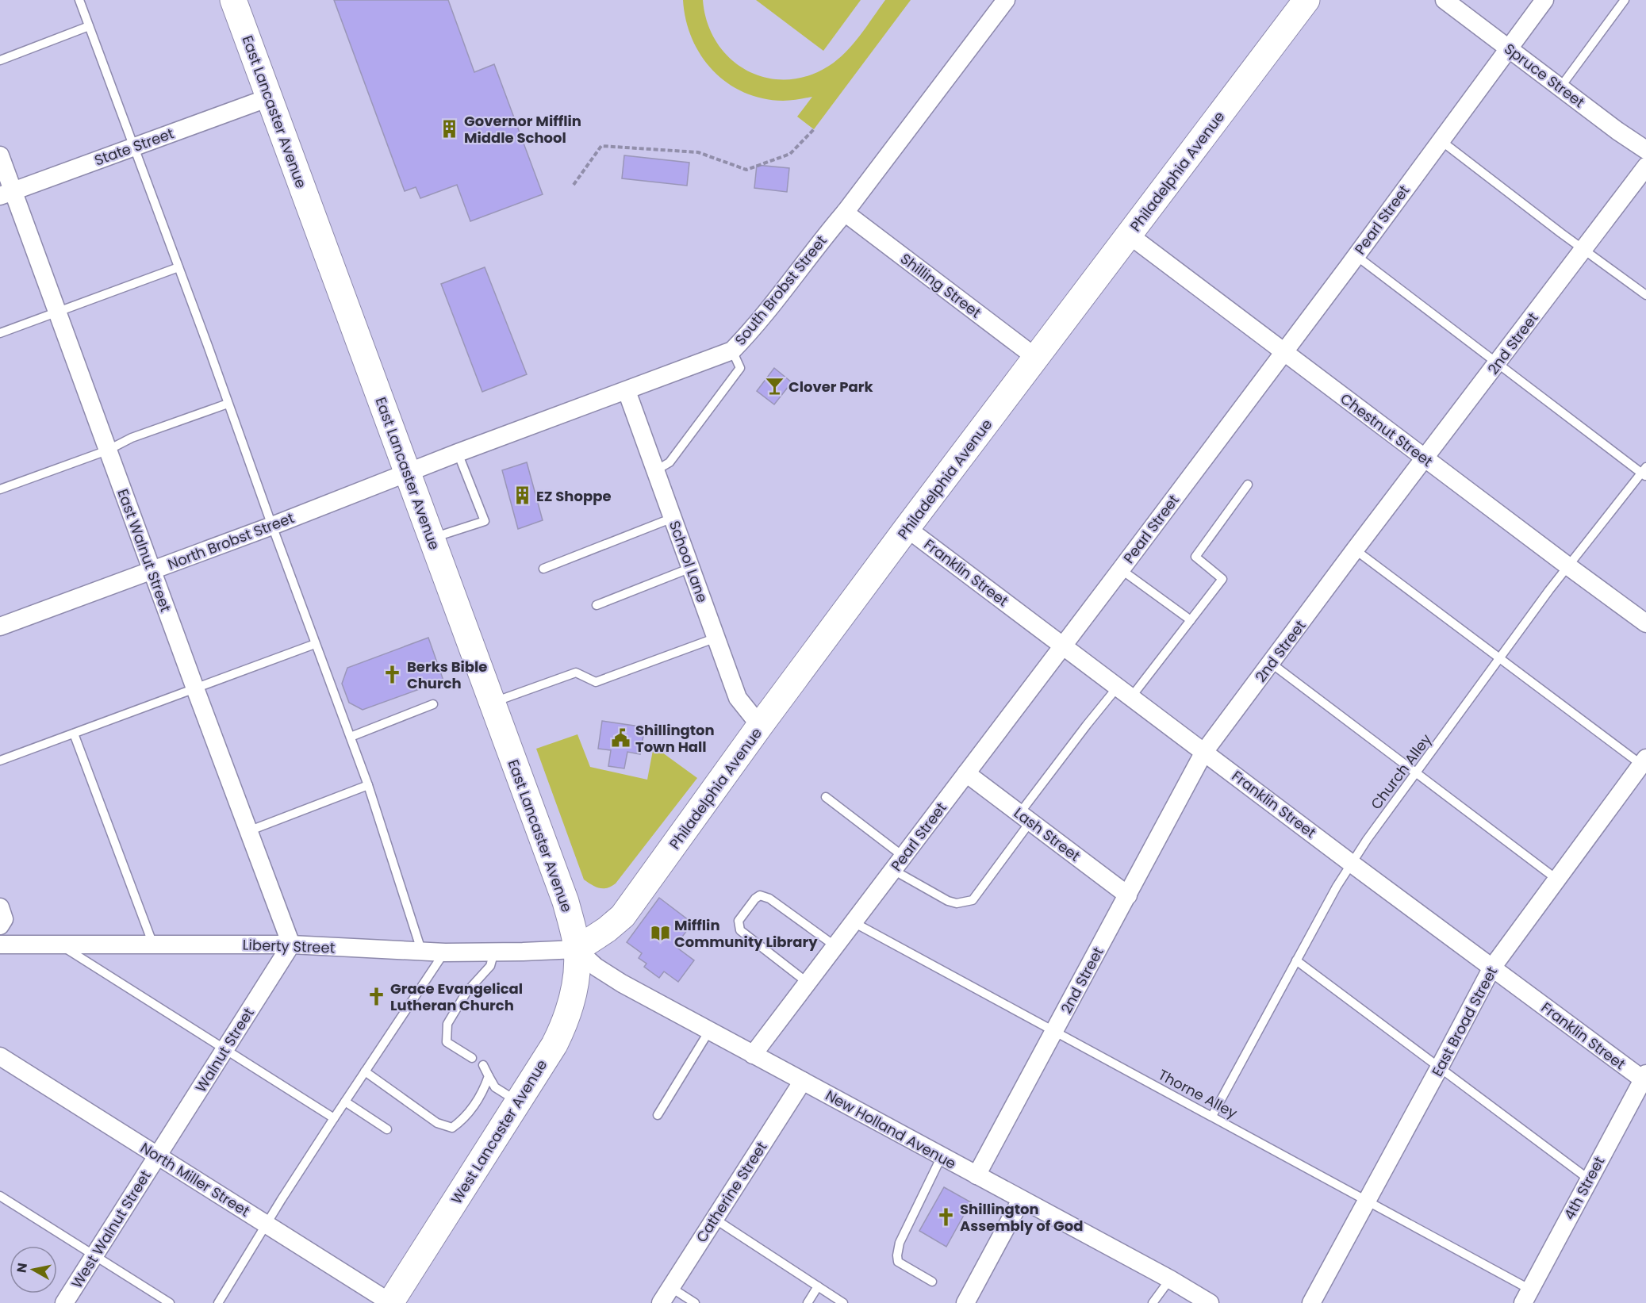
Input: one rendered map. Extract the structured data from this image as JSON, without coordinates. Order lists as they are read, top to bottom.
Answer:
{
  "streets": {
    "main road": ["East Lancaster Avenue", "Philadelphia Avenue", "West Lancaster Avenue"],
    "street": [
      "Spruce Street",
      "State Street",
      "Pearl Street",
      "Shilling Street",
      "South Brobst Street",
      "2nd Street",
      "Chestnut Street",
      "North Brobst Street",
      "East Walnut Street",
      "School Lane",
      "Franklin Street",
      "Lash Street",
      "Liberty Street",
      "East Broad Street",
      "Walnut Street",
      "New Holland Avenue",
      "North Miller Street",
      "4th Street",
      "Catherine Street",
      "West Walnut Street"
    ],
    "lane": ["Church Alley", "Thorne Alley"]
  },
  "crossings": [
    ["Spruce Street", "Pearl Street"],
    ["East Lancaster Avenue", "State Street"],
    ["East Lancaster Avenue", "Philadelphia Avenue"],
    ["East Lancaster Avenue", "South Brobst Street"],
    ["East Lancaster Avenue", "North Brobst Street"],
    ["East Lancaster Avenue", "Liberty Street"],
    ["East Lancaster Avenue", "New Holland Avenue"],
    ["East Lancaster Avenue", "West Lancaster Avenue"],
    ["State Street", "East Walnut Street"],
    ["Philadelphia Avenue", "Shilling Street"],
    ["Philadelphia Avenue", "Chestnut Street"],
    ["Philadelphia Avenue", "School Lane"],
    ["Philadelphia Avenue", "Franklin Street"],
    ["Philadelphia Avenue", "Liberty Street"],
    ["Philadelphia Avenue", "New Holland Avenue"],
    ["Philadelphia Avenue", "West Lancaster Avenue"],
    ["Pearl Street", "Chestnut Street"],
    ["Pearl Street", "Franklin Street"],
    ["Pearl Street", "Lash Street"],
    ["Pearl Street", "Thorne Alley"],
    ["Pearl Street", "New Holland Avenue"],
    ["Shilling Street", "South Brobst Street"],
    ["South Brobst Street", "North Brobst Street"],
    ["South Brobst Street", "School Lane"],
    ["2nd Street", "Chestnut Street"],
    ["2nd Street", "Franklin Street"],
    ["2nd Street", "Lash Street"],
    ["2nd Street", "Thorne Alley"],
    ["2nd Street", "New Holland Avenue"],
    ["Chestnut Street", "Church Alley"],
    ["North Brobst Street", "East Walnut Street"],
    ["East Walnut Street", "Liberty Street"],
    ["East Walnut Street", "Walnut Street"],
    ["Franklin Street", "Church Alley"],
    ["Franklin Street", "East Broad Street"],
    ["Franklin Street", "4th Street"],
    ["Church Alley", "Thorne Alley"],
    ["Liberty Street", "Walnut Street"],
    ["Liberty Street", "New Holland Avenue"],
    ["Liberty Street", "West Lancaster Avenue"],
    ["East Broad Street", "Thorne Alley"],
    ["Walnut Street", "North Miller Street"],
    ["Walnut Street", "West Walnut Street"],
    ["Thorne Alley", "4th Street"],
    ["New Holland Avenue", "West Lancaster Avenue"],
    ["New Holland Avenue", "Catherine Street"],
    ["West Lancaster Avenue", "North Miller Street"],
    ["North Miller Street", "West Walnut Street"]
  ],
  "places": {
    "building": ["Governor Mifflin Middle School", "EZ Shoppe"],
    "bar": ["Clover Park"],
    "church": ["Berks Bible Church", "Grace Evangelical Lutheran Church", "Shillington Assembly of God"],
    "public building": ["Shillington Town Hall"],
    "library": ["Mifflin Community Library"]
  },
  "north": "left"
}
